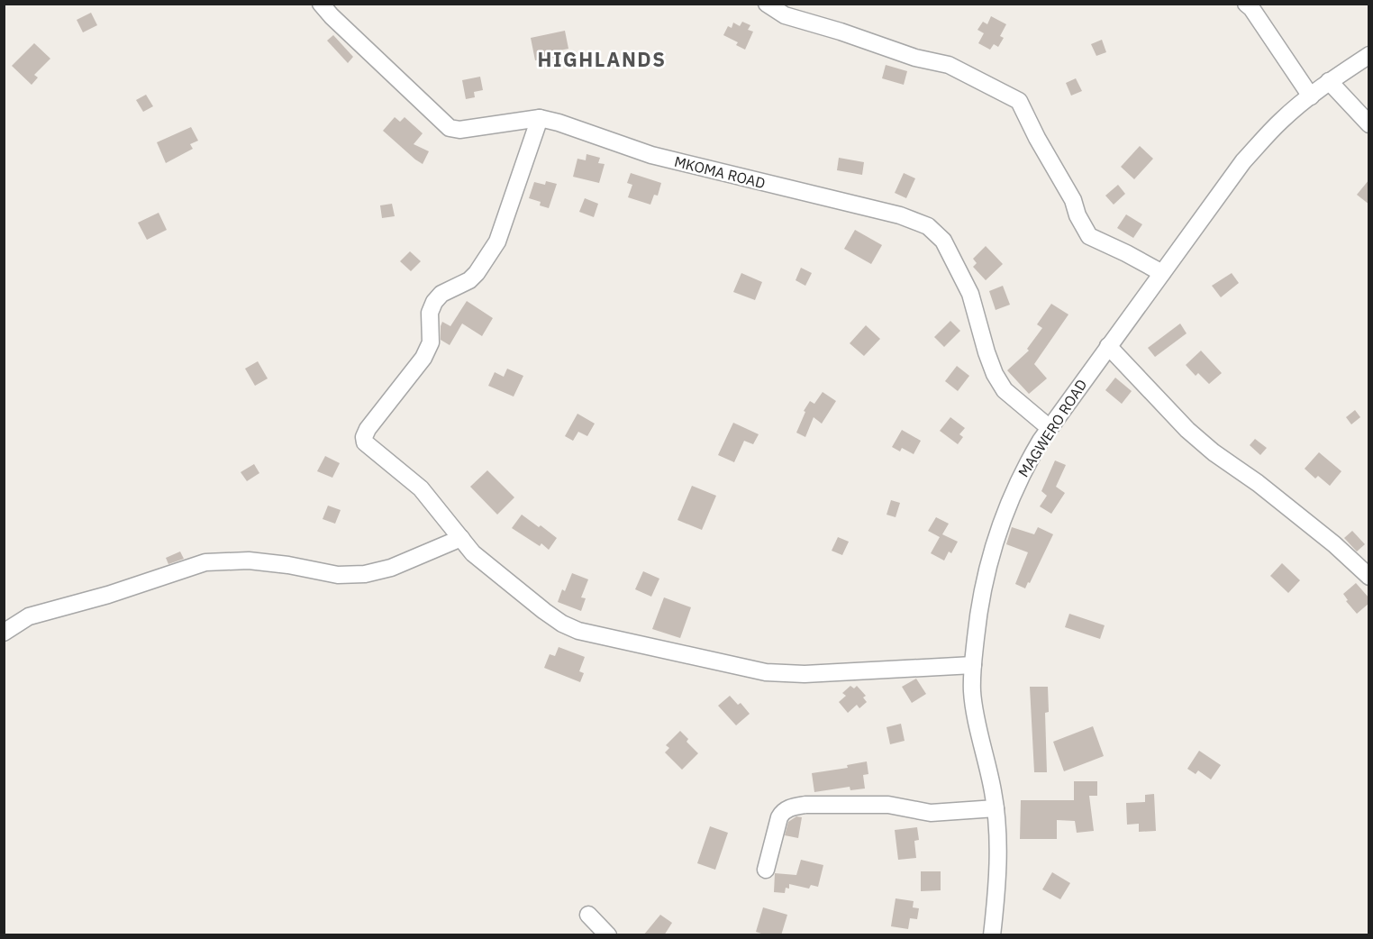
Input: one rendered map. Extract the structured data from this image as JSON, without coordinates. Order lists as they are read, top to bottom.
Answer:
{
  "streets": {
    "street": ["MKOMA ROAD", "MAGWERO ROAD"]
  },
  "crossings": [
    ["MKOMA ROAD", "MAGWERO ROAD"]
  ],
  "districts": ["HIGHLANDS"]
}
